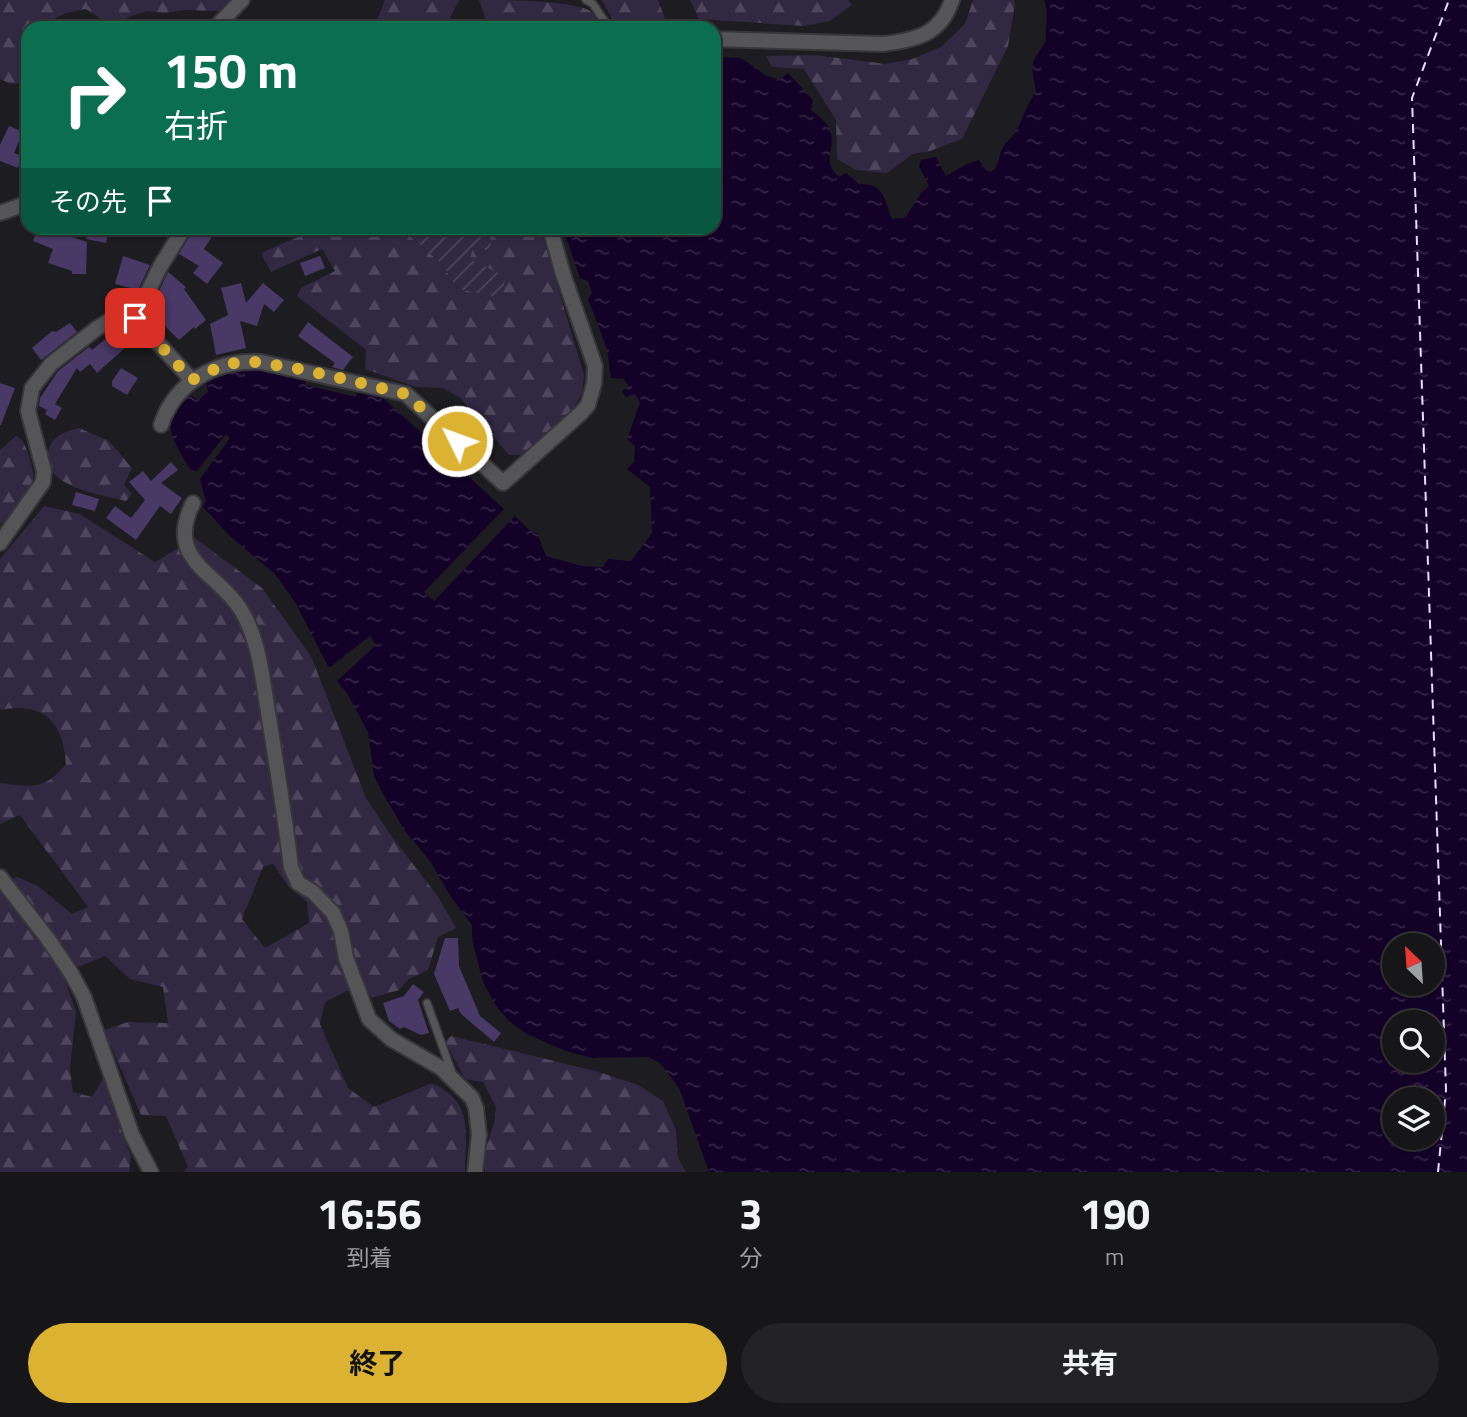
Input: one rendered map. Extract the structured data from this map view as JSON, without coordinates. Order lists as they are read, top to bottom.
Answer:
{
  "north": "top left",
  "page": {
    "turn": ["150 m", "右折"],
    "then": "その先",
    "eta": [
      "16:56",
      "到着",
      "3",
      "分",
      "190",
      "m"
    ],
    "buttons": ["終了", "共有"]
  }
}
